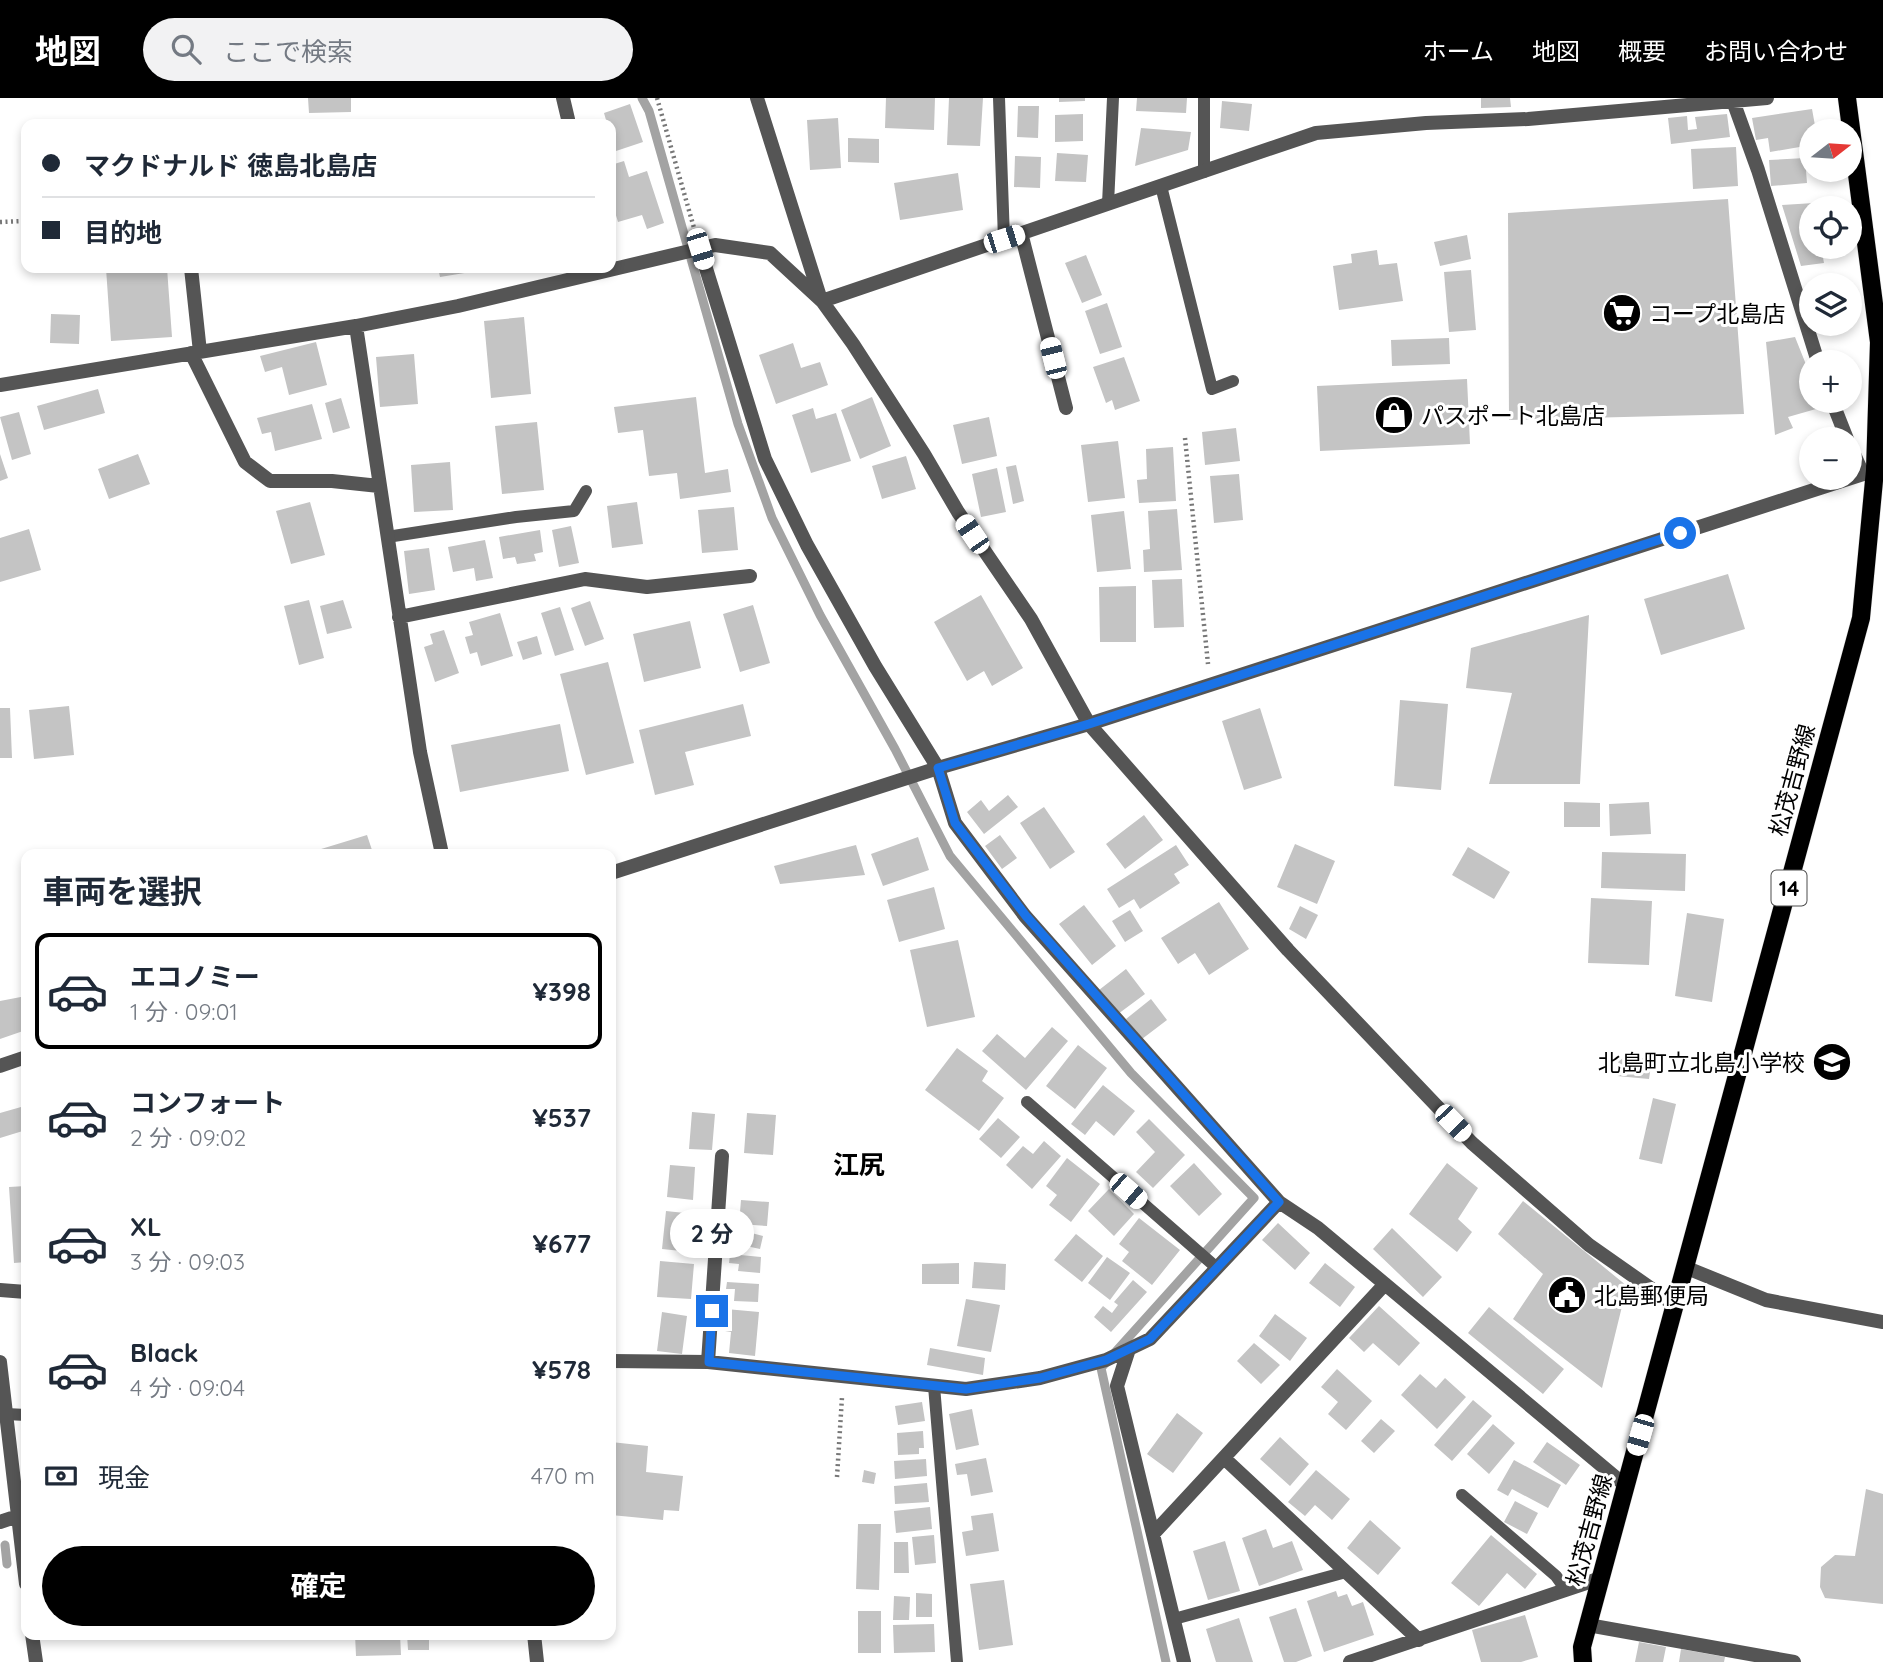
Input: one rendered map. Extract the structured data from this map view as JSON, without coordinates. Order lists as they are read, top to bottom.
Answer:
{
  "streets": {
    "main road": ["松茂吉野線", "14"]
  },
  "districts": ["江尻"],
  "places": {
    "supermarket": ["コープ北島店"],
    "shop": ["パスポート北島店"],
    "school or university": ["北島町立北島小学校"],
    "public building": ["北島郵便局"]
  },
  "north": "right",
  "page": {
    "header": "地図",
    "search": "ここで検索",
    "nav": [
      "ホーム",
      "地図",
      "概要",
      "お問い合わせ"
    ],
    "map_buttons": ["+", "−"],
    "banner": ["マクドナルド 徳島北島店", "目的地"],
    "heading": "車両を選択",
    "list": [
      {
        "name": "エコノミー",
        "note": "1 分 · 09:01",
        "value": "¥398"
      },
      {
        "name": "コンフォート",
        "note": "2 分 · 09:02",
        "value": "¥537"
      },
      {
        "name": "XL",
        "note": "3 分 · 09:03",
        "value": "¥677"
      },
      {
        "name": "Black",
        "note": "4 分 · 09:04",
        "value": "¥578"
      }
    ],
    "bubble": "2 分",
    "pay": ["現金", "470 m"],
    "buttons": "確定"
  }
}
